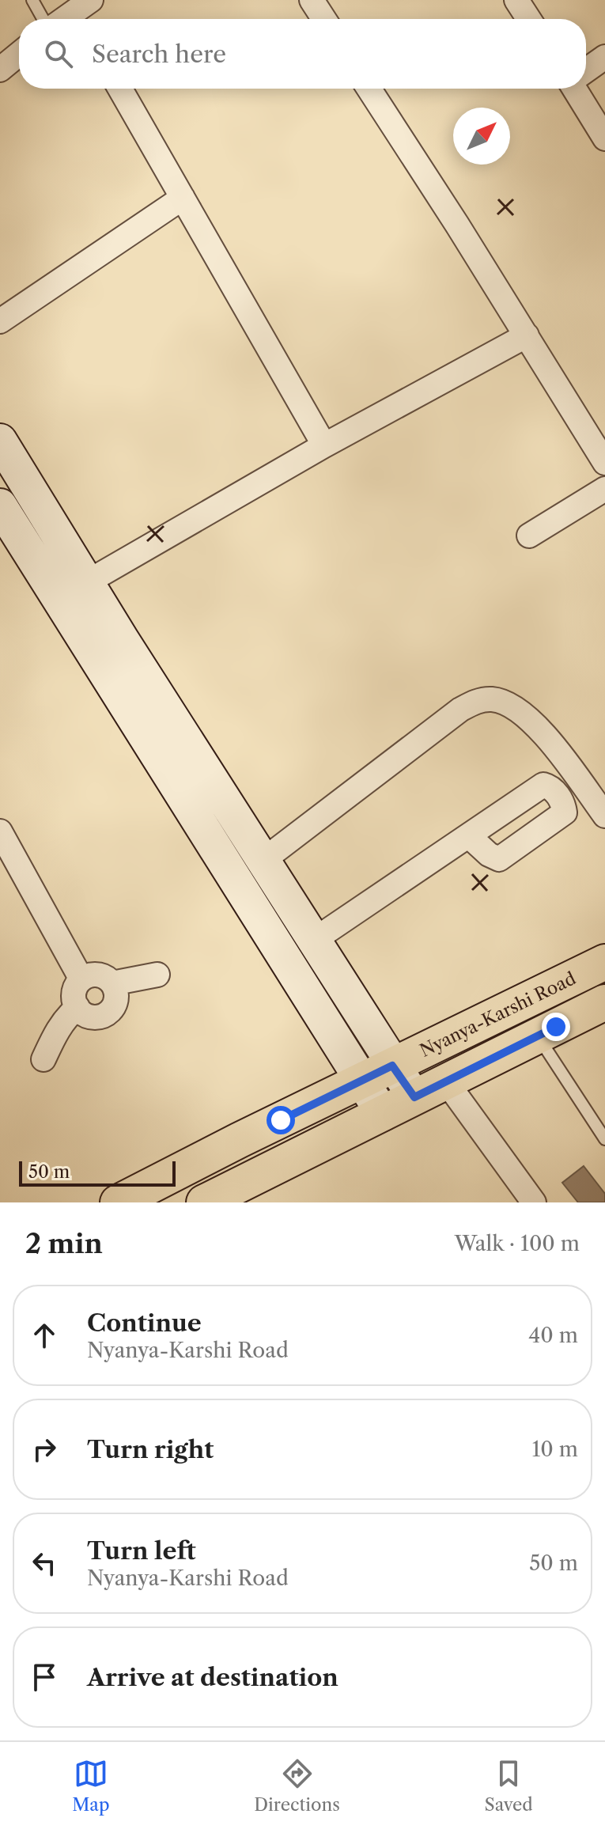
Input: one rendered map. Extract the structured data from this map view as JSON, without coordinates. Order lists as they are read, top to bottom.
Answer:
{
  "streets": {
    "main road": ["Nyanya-Karshi Road"]
  },
  "scale_bar": "50 m",
  "north": "top right",
  "page": {
    "search": "Search here",
    "scale": "50 m",
    "heading": ["2 min", "Walk · 100 m"],
    "list": [
      ["Continue", "Nyanya-Karshi Road", "40 m"],
      ["Turn right", "10 m"],
      ["Turn left", "Nyanya-Karshi Road", "50 m"],
      "Arrive at destination"
    ],
    "nav": ["Map", "Directions", "Saved"]
  }
}
